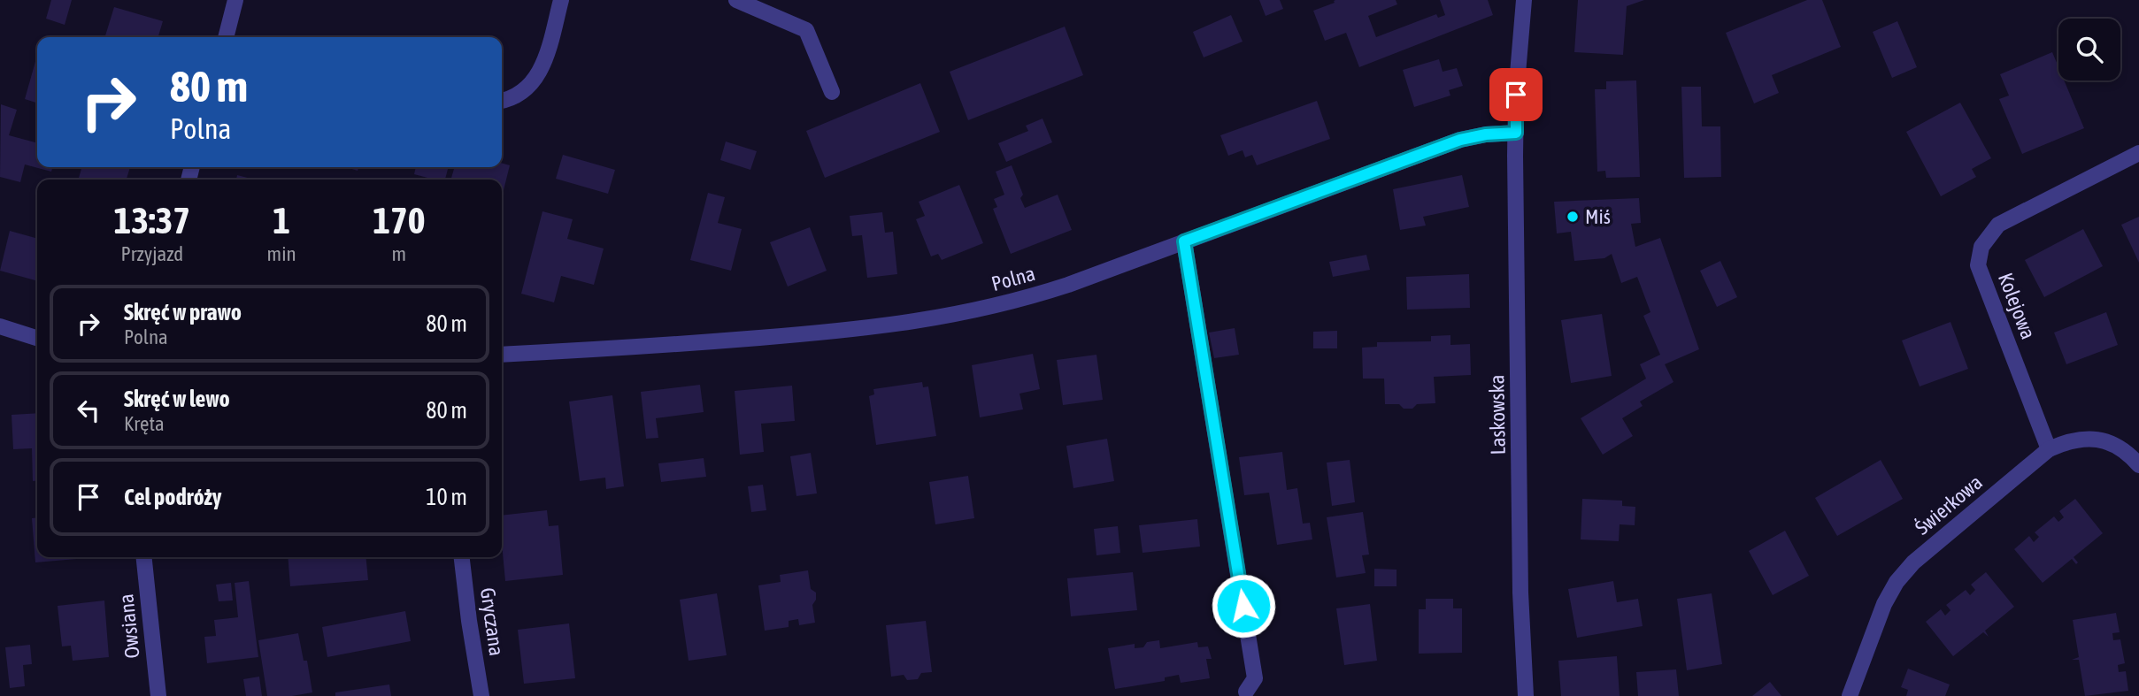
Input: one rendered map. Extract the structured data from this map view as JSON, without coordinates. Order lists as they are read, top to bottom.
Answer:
{
  "streets": {
    "street": [
      "Polna",
      "Kolejowa",
      "Laskowska",
      "Świerkowa",
      "Gryczana",
      "Owsiana"
    ]
  },
  "crossings": [
    ["Polna", "Laskowska"],
    ["Kolejowa", "Świerkowa"]
  ],
  "places": ["Miś"],
  "page": {
    "turn": ["80 m", "Polna"],
    "eta": [
      "13:37",
      "Przyjazd",
      "1",
      "min",
      "170",
      "m"
    ],
    "list": [
      {
        "name": "Skręć w prawo",
        "note": "Polna",
        "value": "80 m"
      },
      {
        "name": "Skręć w lewo",
        "note": "Kręta",
        "value": "80 m"
      },
      {
        "name": "Cel podróży",
        "value": "10 m"
      }
    ]
  }
}
